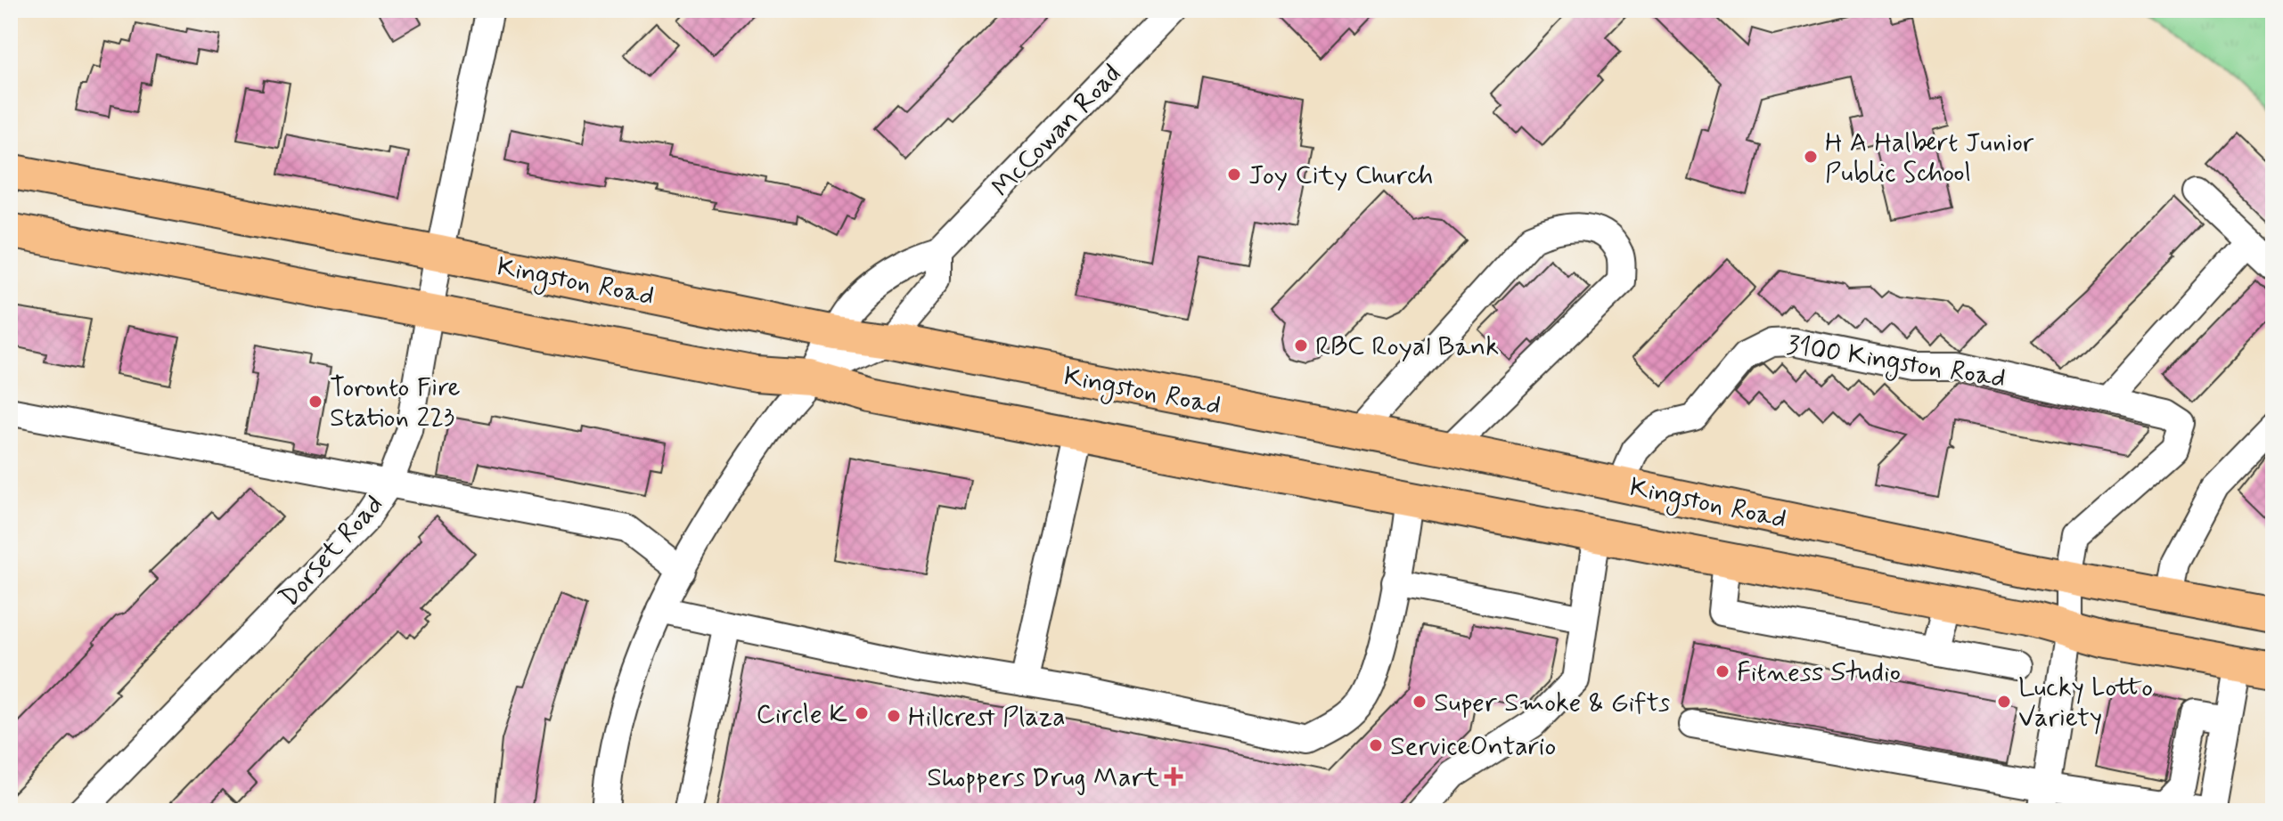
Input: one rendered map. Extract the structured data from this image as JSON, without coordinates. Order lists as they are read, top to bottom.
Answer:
{
  "streets": {
    "main road": ["Kingston Road"],
    "street": ["McCowan Road", "3100 Kingston Road", "Dorset Road"]
  },
  "crossings": [
    ["McCowan Road", "Kingston Road"],
    ["Kingston Road", "3100 Kingston Road"],
    ["Kingston Road", "Dorset Road"]
  ],
  "places": {
    "other": [
      "H A Halbert Junior Public School",
      "Joy City Church",
      "RBC Royal Bank",
      "Toronto Fire Station 223",
      "Fitness Studio",
      "Super Smoke & Gifts",
      "Lucky Lotto Variety",
      "Circle K",
      "Hillcrest Plaza",
      "ServiceOntario"
    ],
    "health": ["Shoppers Drug Mart"]
  }
}
